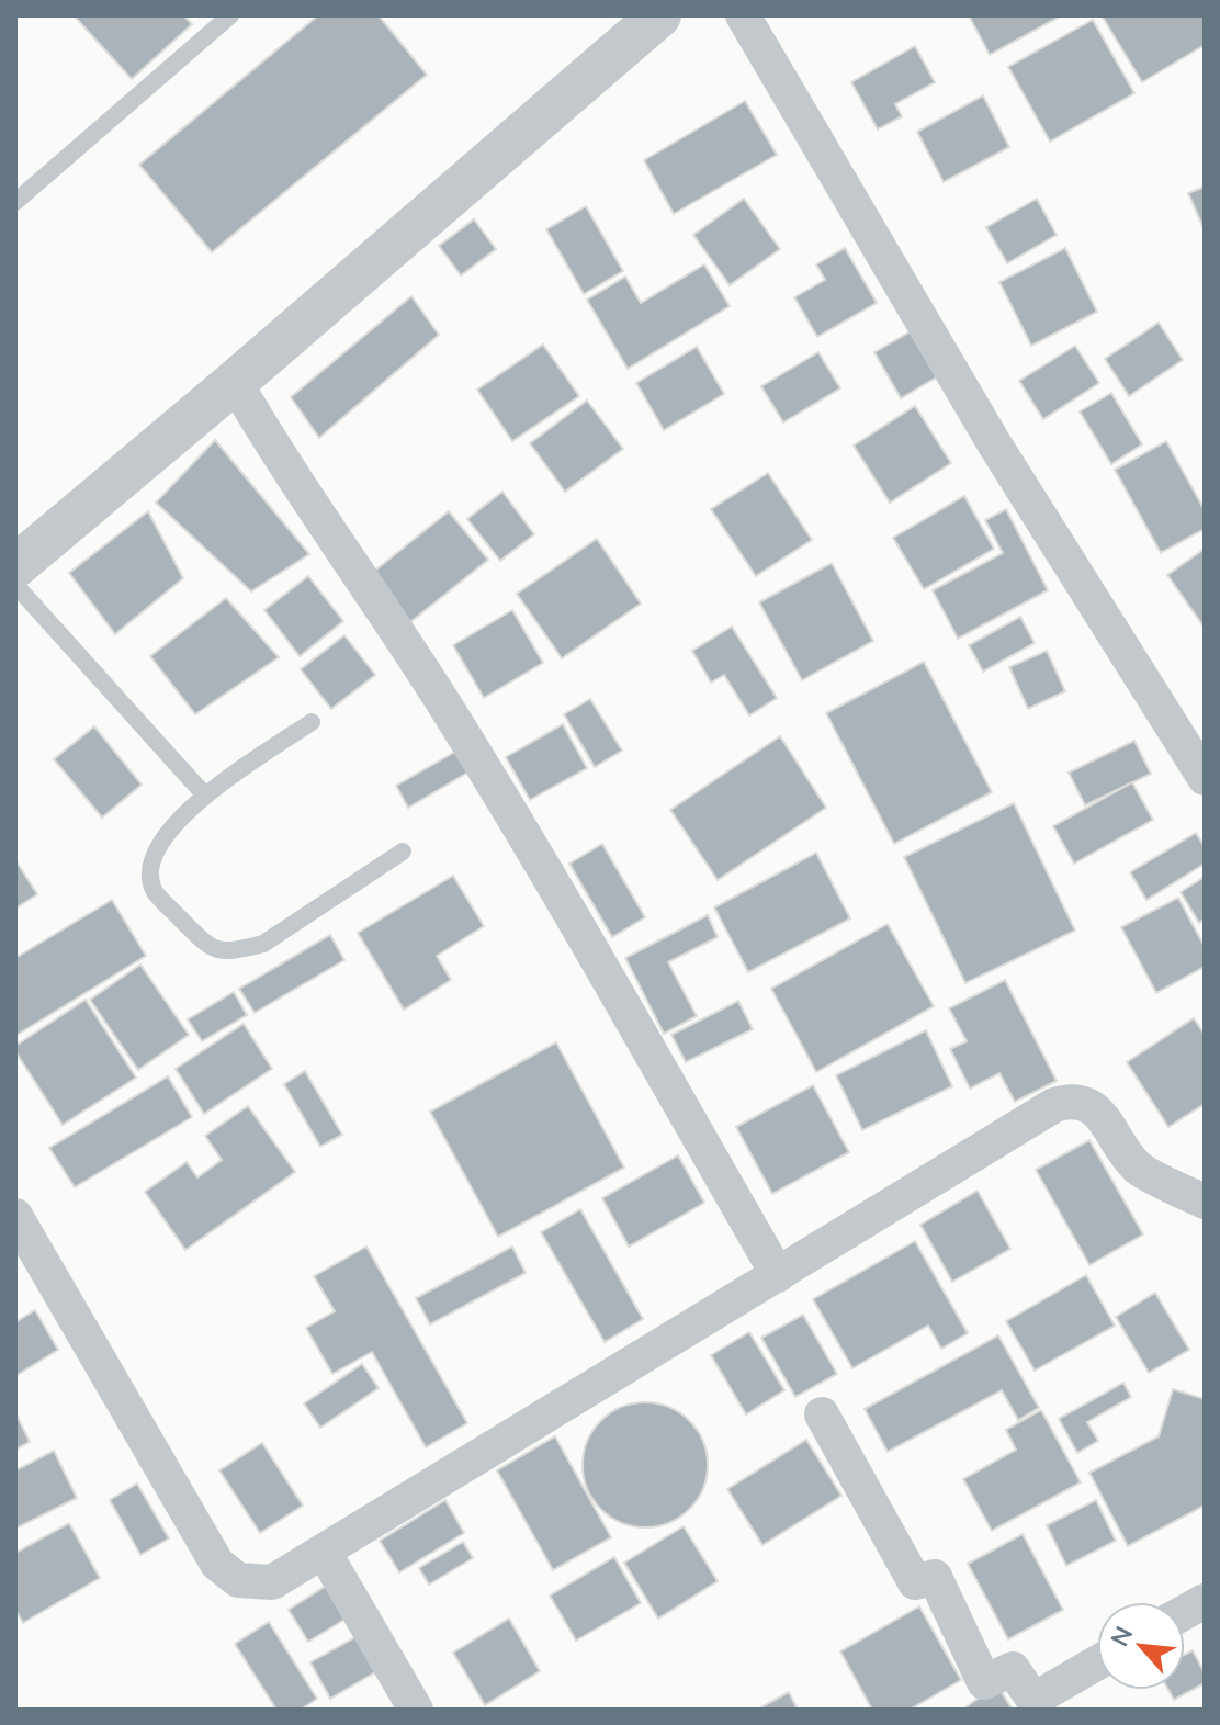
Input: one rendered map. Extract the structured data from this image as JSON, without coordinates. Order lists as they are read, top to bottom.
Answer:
{
  "north": "top left"
}
